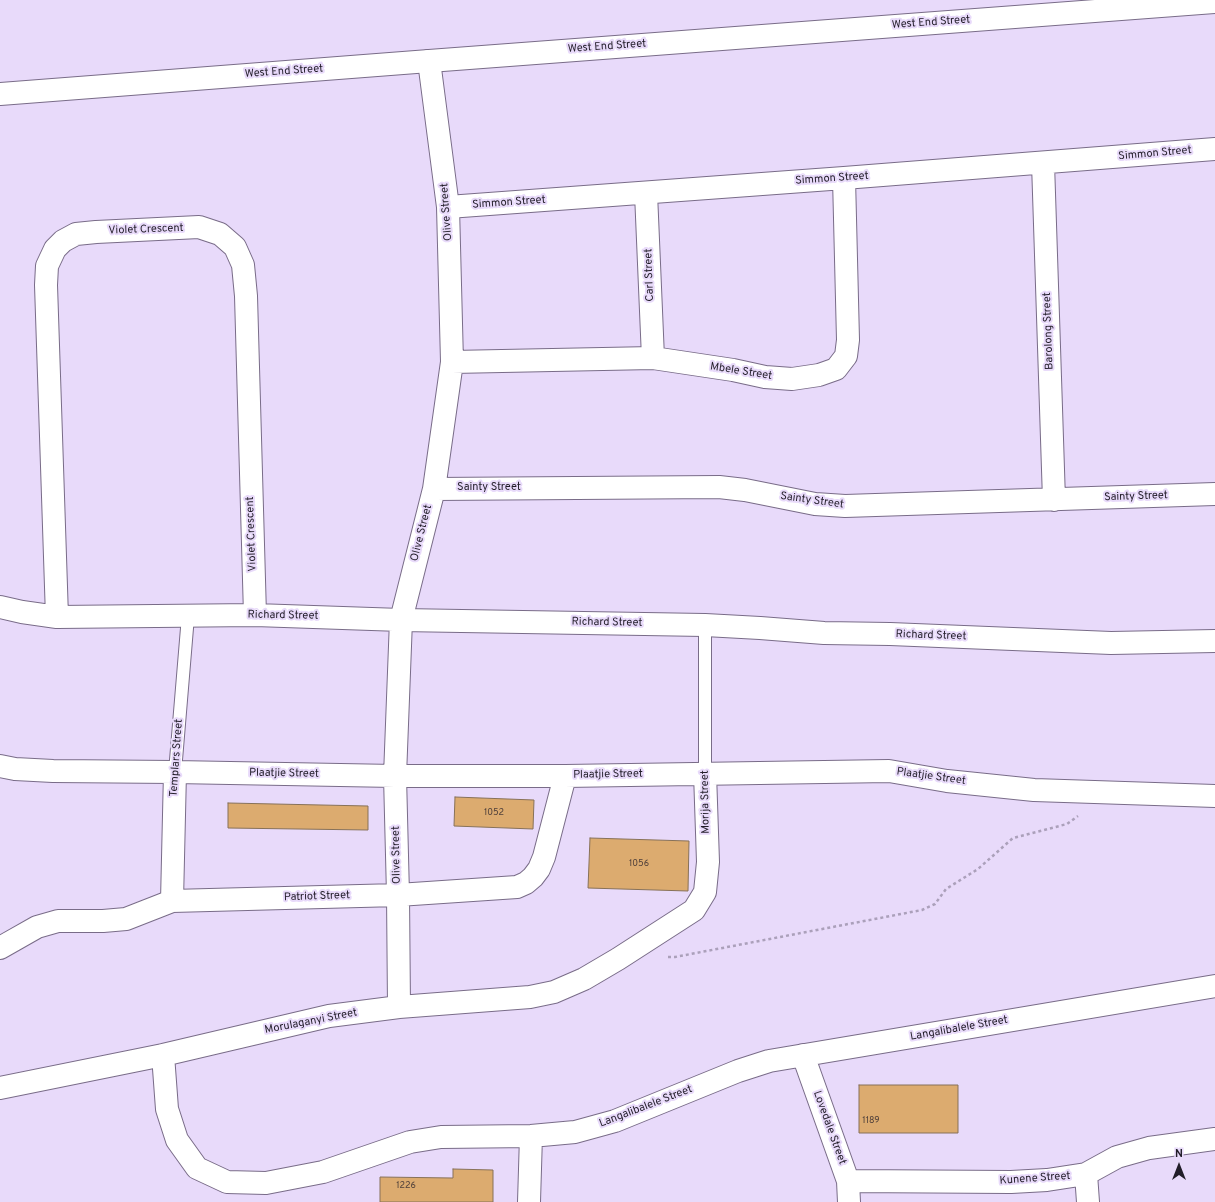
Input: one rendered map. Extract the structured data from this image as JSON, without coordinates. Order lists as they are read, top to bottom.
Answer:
{
  "streets": {
    "street": [
      "West End Street",
      "Simmon Street",
      "Olive Street",
      "Violet Crescent",
      "Carl Street",
      "Barolong Street",
      "Mbele Street",
      "Sainty Street",
      "Richard Street",
      "Templars Street",
      "Plaatjie Street",
      "Morija Street",
      "Patriot Street",
      "Morulaganyi Street",
      "Langalibalele Street",
      "Lovedale Street",
      "Kunene Street"
    ]
  },
  "crossings": [
    ["West End Street", "Olive Street"],
    ["Simmon Street", "Olive Street"],
    ["Simmon Street", "Carl Street"],
    ["Simmon Street", "Barolong Street"],
    ["Simmon Street", "Mbele Street"],
    ["Olive Street", "Mbele Street"],
    ["Olive Street", "Sainty Street"],
    ["Olive Street", "Richard Street"],
    ["Olive Street", "Plaatjie Street"],
    ["Olive Street", "Patriot Street"],
    ["Olive Street", "Morulaganyi Street"],
    ["Violet Crescent", "Richard Street"],
    ["Carl Street", "Mbele Street"],
    ["Barolong Street", "Sainty Street"],
    ["Richard Street", "Templars Street"],
    ["Richard Street", "Morija Street"],
    ["Templars Street", "Plaatjie Street"],
    ["Templars Street", "Patriot Street"],
    ["Plaatjie Street", "Morija Street"],
    ["Plaatjie Street", "Patriot Street"],
    ["Morija Street", "Morulaganyi Street"],
    ["Morulaganyi Street", "Langalibalele Street"],
    ["Langalibalele Street", "Lovedale Street"],
    ["Lovedale Street", "Kunene Street"]
  ],
  "house_numbers": [
    "1052",
    "1056",
    "1189",
    "1226"
  ],
  "north": "top"
}
